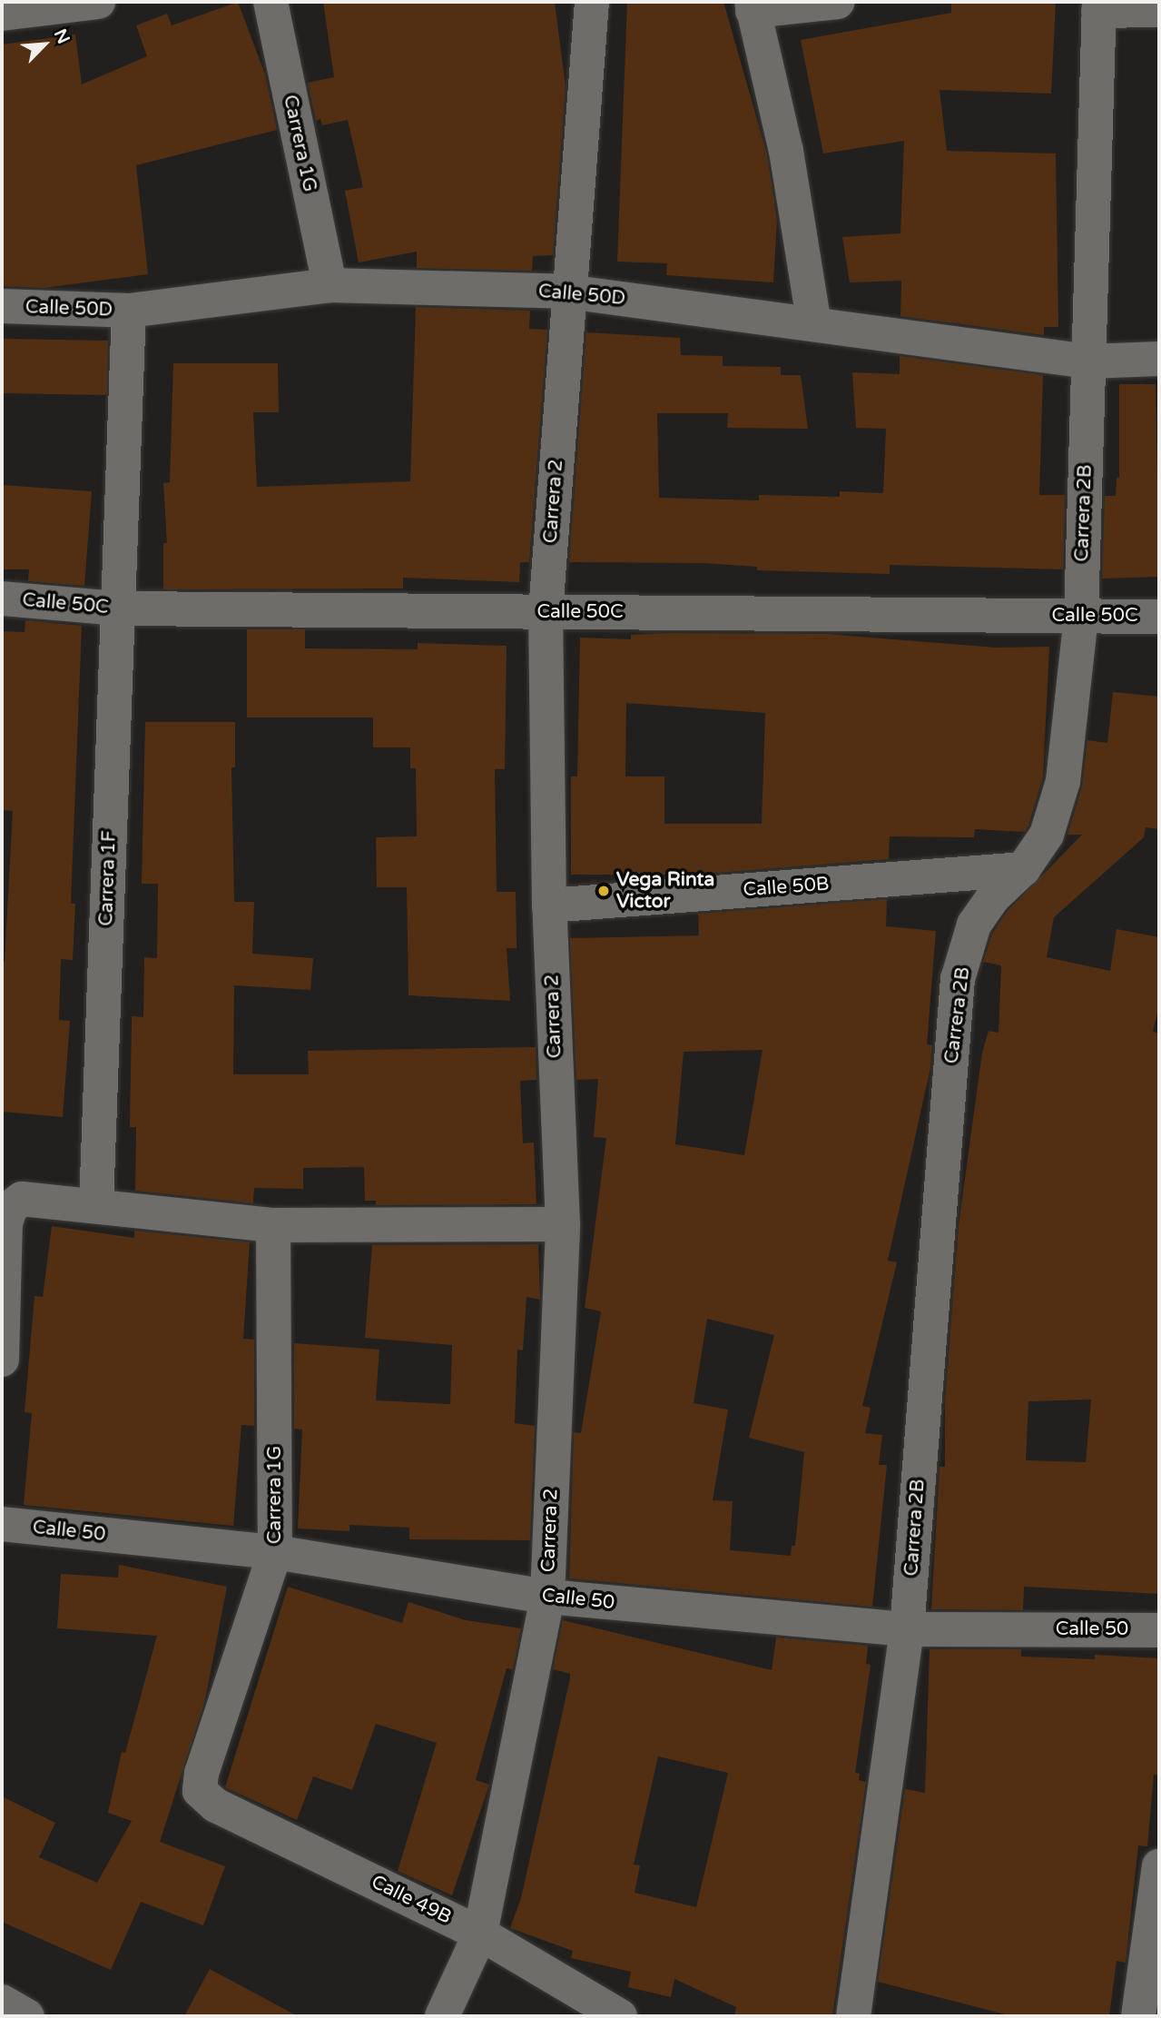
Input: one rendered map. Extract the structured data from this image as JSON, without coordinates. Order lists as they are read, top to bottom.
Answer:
{
  "streets": {
    "street": [
      "Carrera 1G",
      "Calle 50D",
      "Carrera 2",
      "Carrera 2B",
      "Calle 50C",
      "Carrera 1F",
      "Calle 50B",
      "Calle 50",
      "Calle 49B"
    ]
  },
  "crossings": [
    ["Carrera 1G", "Calle 50D"],
    ["Carrera 1G", "Calle 50"],
    ["Carrera 1G", "Calle 49B"],
    ["Calle 50D", "Carrera 2"],
    ["Calle 50D", "Carrera 2B"],
    ["Calle 50D", "Carrera 1F"],
    ["Carrera 2", "Calle 50C"],
    ["Carrera 2", "Calle 50B"],
    ["Carrera 2", "Calle 50"],
    ["Carrera 2", "Calle 49B"],
    ["Carrera 2B", "Calle 50C"],
    ["Carrera 2B", "Calle 50B"],
    ["Carrera 2B", "Calle 50"],
    ["Calle 50C", "Carrera 1F"]
  ],
  "places": ["Vega Rinta Victor"],
  "north": "top right"
}
